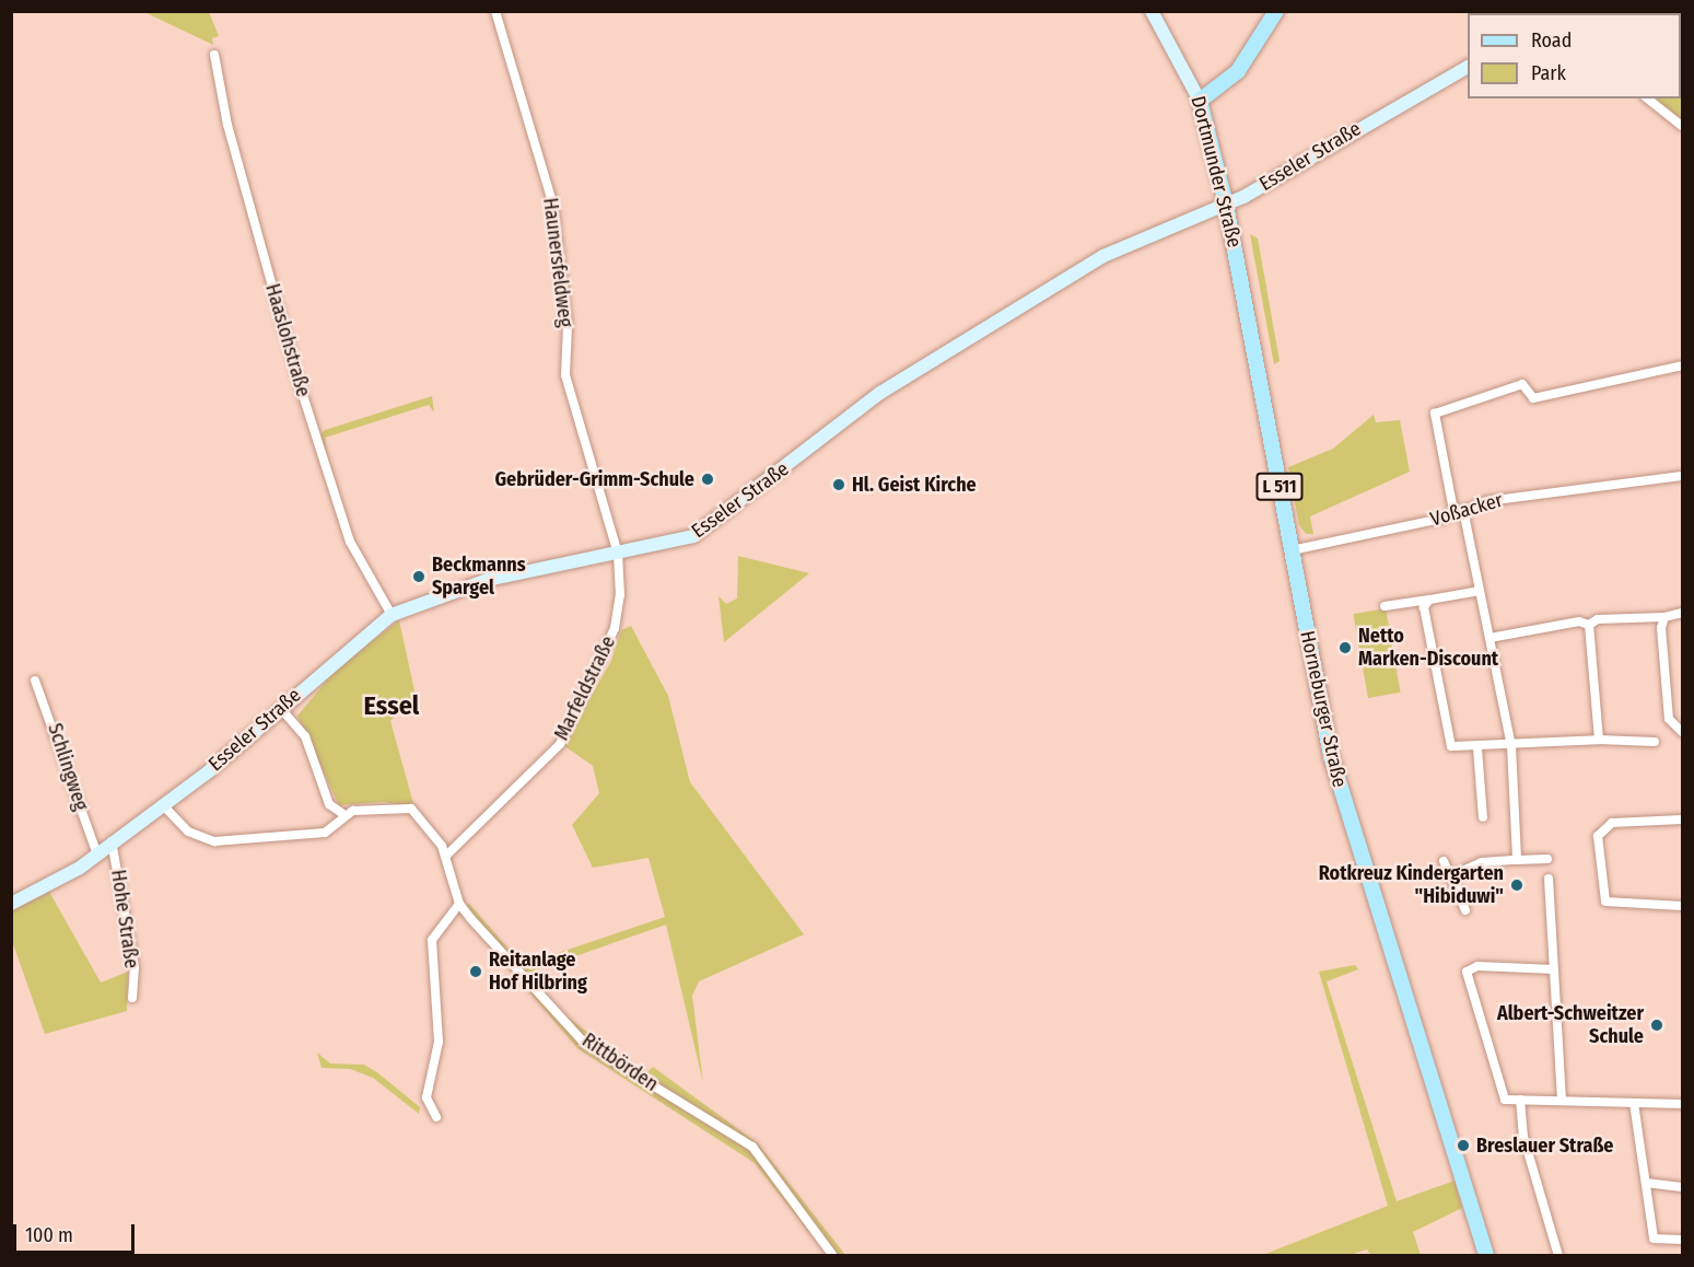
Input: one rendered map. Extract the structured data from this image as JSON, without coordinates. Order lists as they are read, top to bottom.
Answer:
{
  "streets": {
    "main road": [
      "Esseler Straße",
      "Dortmunder Straße",
      "L 511",
      "Horneburger Straße"
    ],
    "street": [
      "Haunersfeldweg",
      "Haaslohstraße",
      "Voßacker",
      "Marfeldstraße",
      "Schlingweg",
      "Hohe Straße",
      "Rittbörden"
    ]
  },
  "crossings": [
    ["Esseler Straße", "Dortmunder Straße"],
    ["Esseler Straße", "Haunersfeldweg"],
    ["Esseler Straße", "Haaslohstraße"],
    ["Esseler Straße", "Marfeldstraße"],
    ["Esseler Straße", "Schlingweg"],
    ["Esseler Straße", "Hohe Straße"],
    ["Esseler Straße", "Rittbörden"],
    ["Dortmunder Straße", "Horneburger Straße"],
    ["Haunersfeldweg", "Marfeldstraße"],
    ["Voßacker", "Horneburger Straße"],
    ["Marfeldstraße", "Rittbörden"]
  ],
  "districts": ["Essel"],
  "places": [
    "Gebrüder-Grimm-Schule",
    "Hl. Geist Kirche",
    "Beckmanns Spargel",
    "Netto Marken-Discount",
    "Rotkreuz Kindergarten \"Hibiduwi\"",
    "Reitanlage Hof Hilbring",
    "Albert-Schweitzer Schule",
    "Breslauer Straße"
  ],
  "legend": ["Road", "Park"],
  "scale_bar": "100 m"
}
